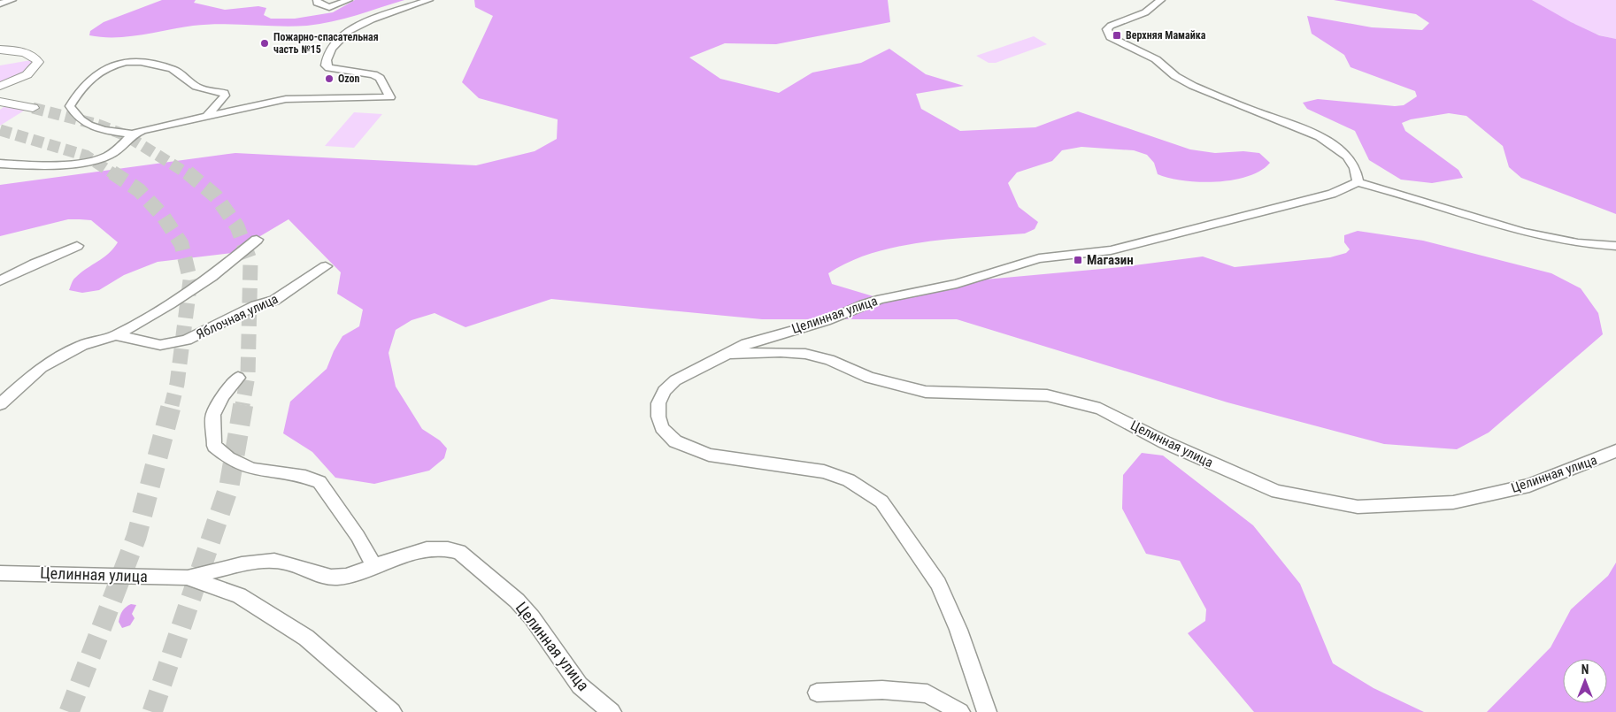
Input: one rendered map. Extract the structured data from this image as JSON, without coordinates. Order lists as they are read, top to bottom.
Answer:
{
  "streets": {
    "street": ["Целинная улица", "Яблочная улица"]
  },
  "places": {
    "transit": ["Верхняя Мамайка", "Магазин"],
    "other": ["Пожарно-спасательная часть №15", "Ozon"]
  },
  "north": "top"
}
